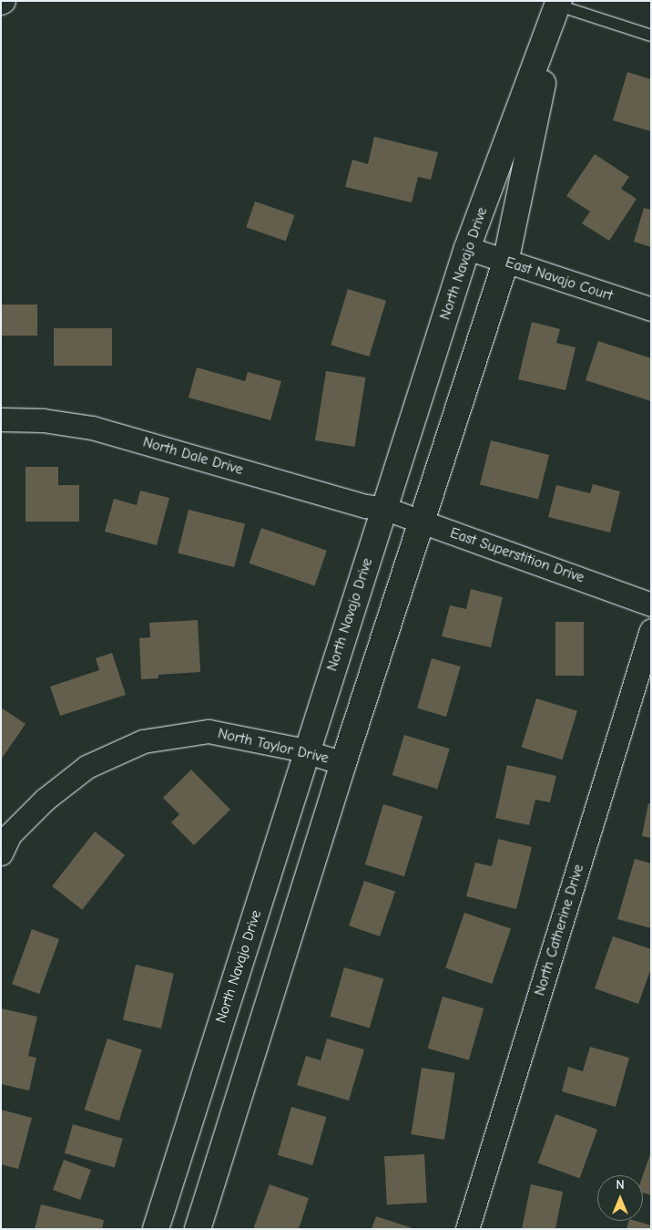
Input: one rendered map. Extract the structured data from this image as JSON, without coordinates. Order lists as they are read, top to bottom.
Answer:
{
  "streets": {
    "street": [
      "North Navajo Drive",
      "East Navajo Court",
      "North Dale Drive",
      "East Superstition Drive",
      "North Taylor Drive",
      "North Catherine Drive"
    ]
  },
  "crossings": [
    ["North Navajo Drive", "East Navajo Court"],
    ["North Navajo Drive", "North Dale Drive"],
    ["North Navajo Drive", "East Superstition Drive"],
    ["North Navajo Drive", "North Taylor Drive"],
    ["North Dale Drive", "East Superstition Drive"]
  ],
  "north": "top"
}
